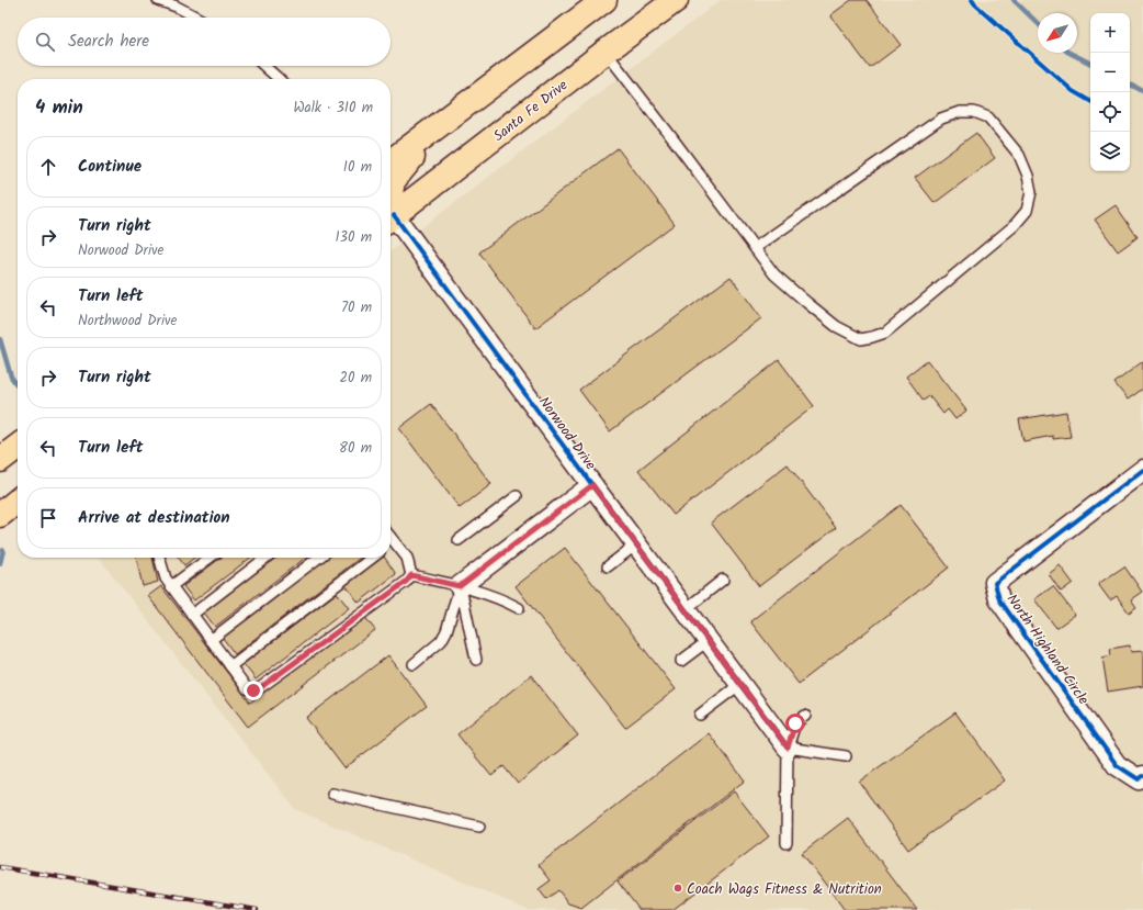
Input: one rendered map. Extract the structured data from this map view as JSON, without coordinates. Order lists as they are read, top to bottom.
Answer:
{
  "streets": {
    "highway": ["Santa Fe Drive"],
    "street": ["Norwood Drive", "North Highland Circle"]
  },
  "places": ["Coach Wags Fitness & Nutrition"],
  "north": "bottom left",
  "page": {
    "map_buttons": ["+", "−"],
    "search": "Search here",
    "heading": ["4 min", "Walk · 310 m"],
    "list": [
      ["Continue", "10 m"],
      ["Turn right", "Norwood Drive", "130 m"],
      ["Turn left", "Northwood Drive", "70 m"],
      ["Turn right", "20 m"],
      ["Turn left", "80 m"],
      "Arrive at destination"
    ]
  }
}
